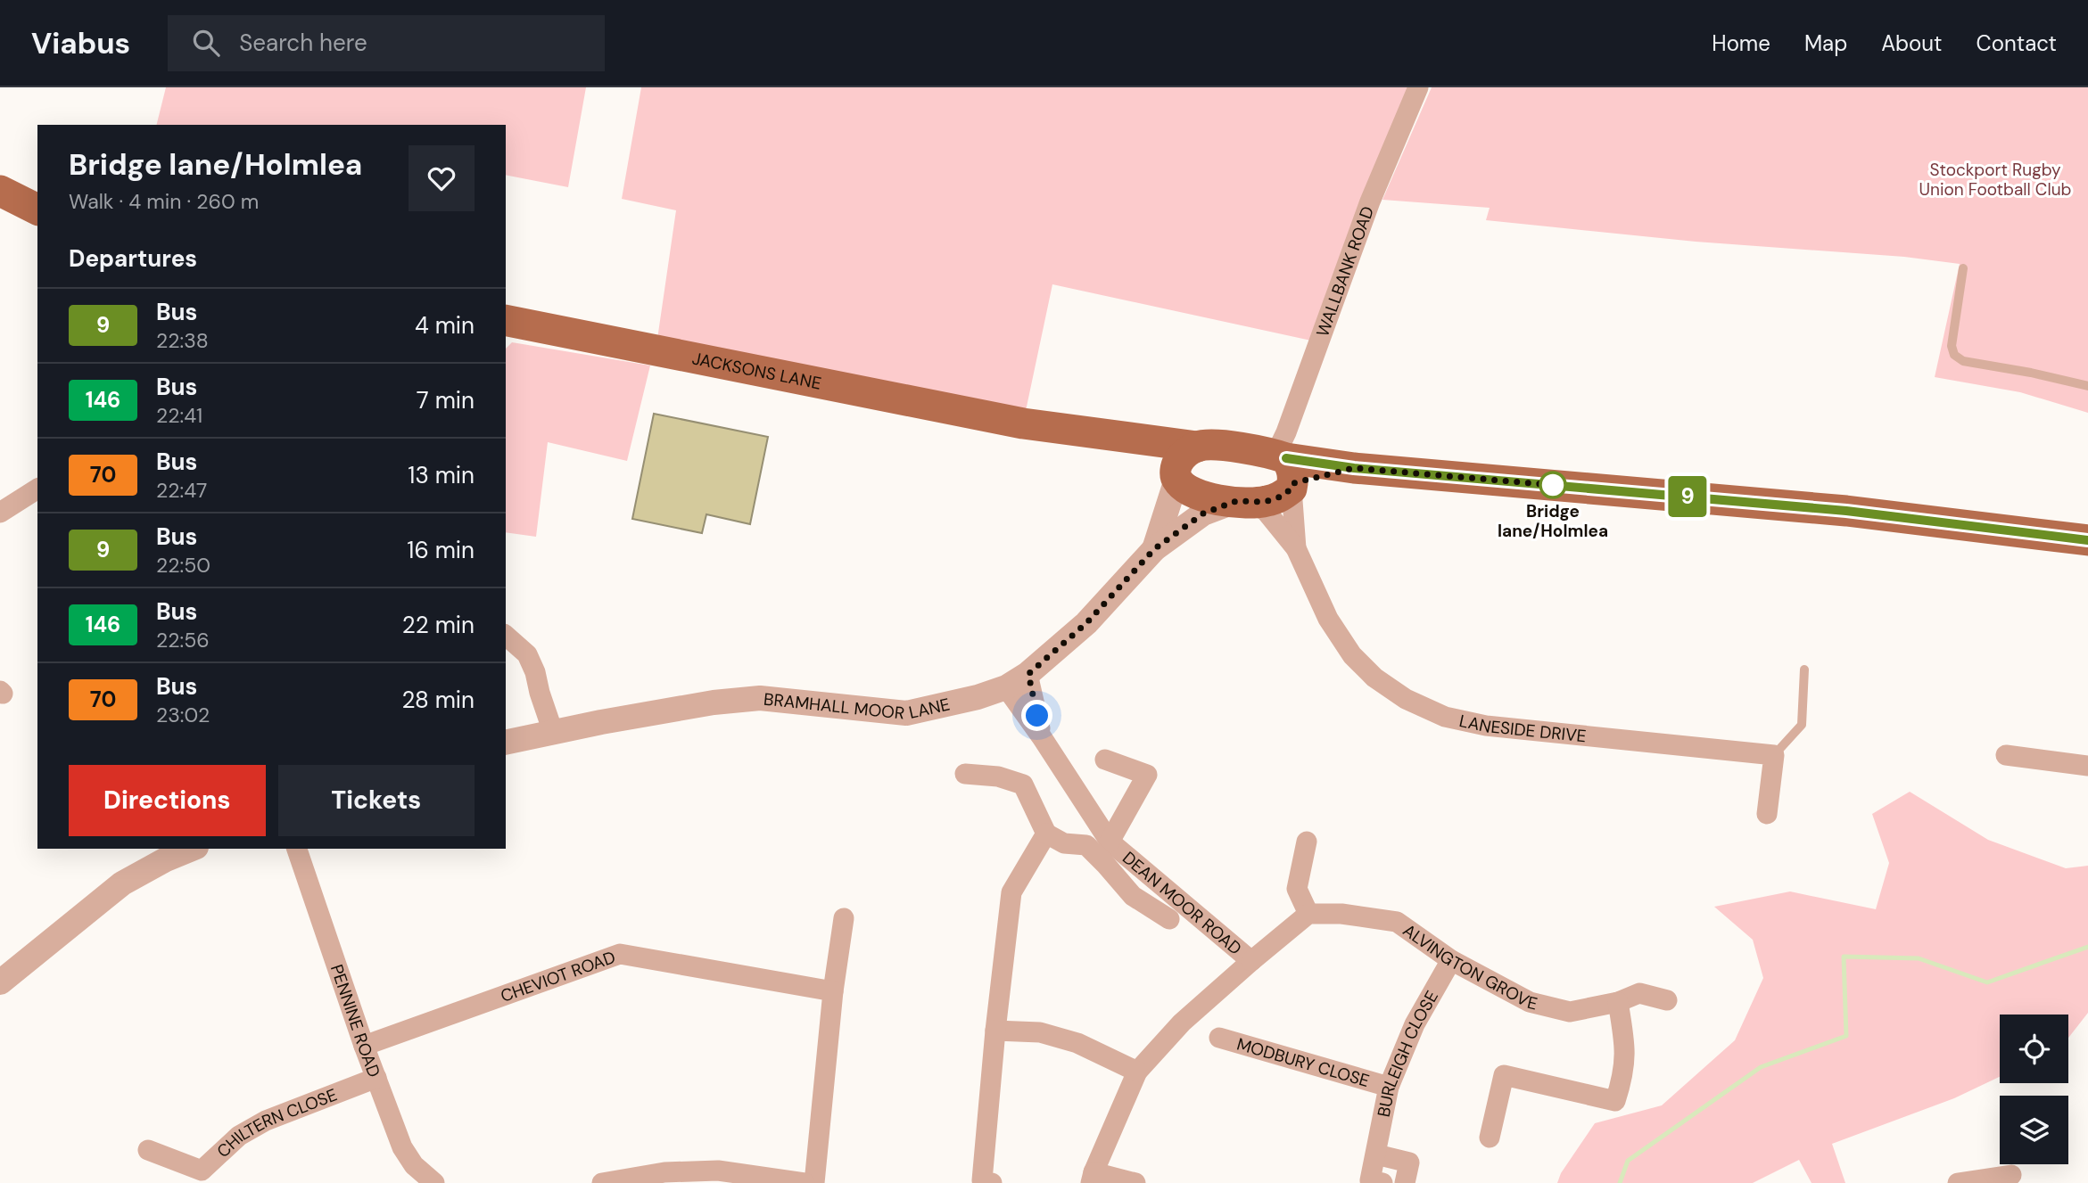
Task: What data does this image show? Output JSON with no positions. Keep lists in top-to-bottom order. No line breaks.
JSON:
{"streets":{"main road":["JACKSONS LANE"],"street":["WALLBANK ROAD","BRAMHALL MOOR LANE","LANESIDE DRIVE","DEAN MOOR ROAD","ALVINGTON GROVE","CHEVIOT ROAD","PENNINE ROAD","BURLEIGH CLOSE","MODBURY CLOSE","CHILTERN CLOSE"]},"crossings":[["WALLBANK ROAD","JACKSONS LANE"],["WALLBANK ROAD","LANESIDE DRIVE"],["JACKSONS LANE","BRAMHALL MOOR LANE"],["JACKSONS LANE","LANESIDE DRIVE"],["BRAMHALL MOOR LANE","LANESIDE DRIVE"],["BRAMHALL MOOR LANE","DEAN MOOR ROAD"],["ALVINGTON GROVE","BURLEIGH CLOSE"],["CHEVIOT ROAD","PENNINE ROAD"],["PENNINE ROAD","CHILTERN CLOSE"],["BURLEIGH CLOSE","MODBURY CLOSE"]],"parks":["Stockport Rugby Union Football Club"],"places":["Bridge lane/Holmlea"],"lines":["bus line 9"],"page":{"header":"Viabus","search":"Search here","nav":["Home","Map","About","Contact"],"on_map":"9","heading":[["Bridge lane/Holmlea","Walk · 4 min · 260 m"],"Departures"],"list":[{"mark":"9","name":"Bus","note":"22:38","value":"4 min"},{"mark":"146","name":"Bus","note":"22:41","value":"7 min"},{"mark":"70","name":"Bus","note":"22:47","value":"13 min"},{"mark":"9","name":"Bus","note":"22:50","value":"16 min"},{"mark":"146","name":"Bus","note":"22:56","value":"22 min"},{"mark":"70","name":"Bus","note":"23:02","value":"28 min"}],"buttons":["Directions","Tickets"]}}
